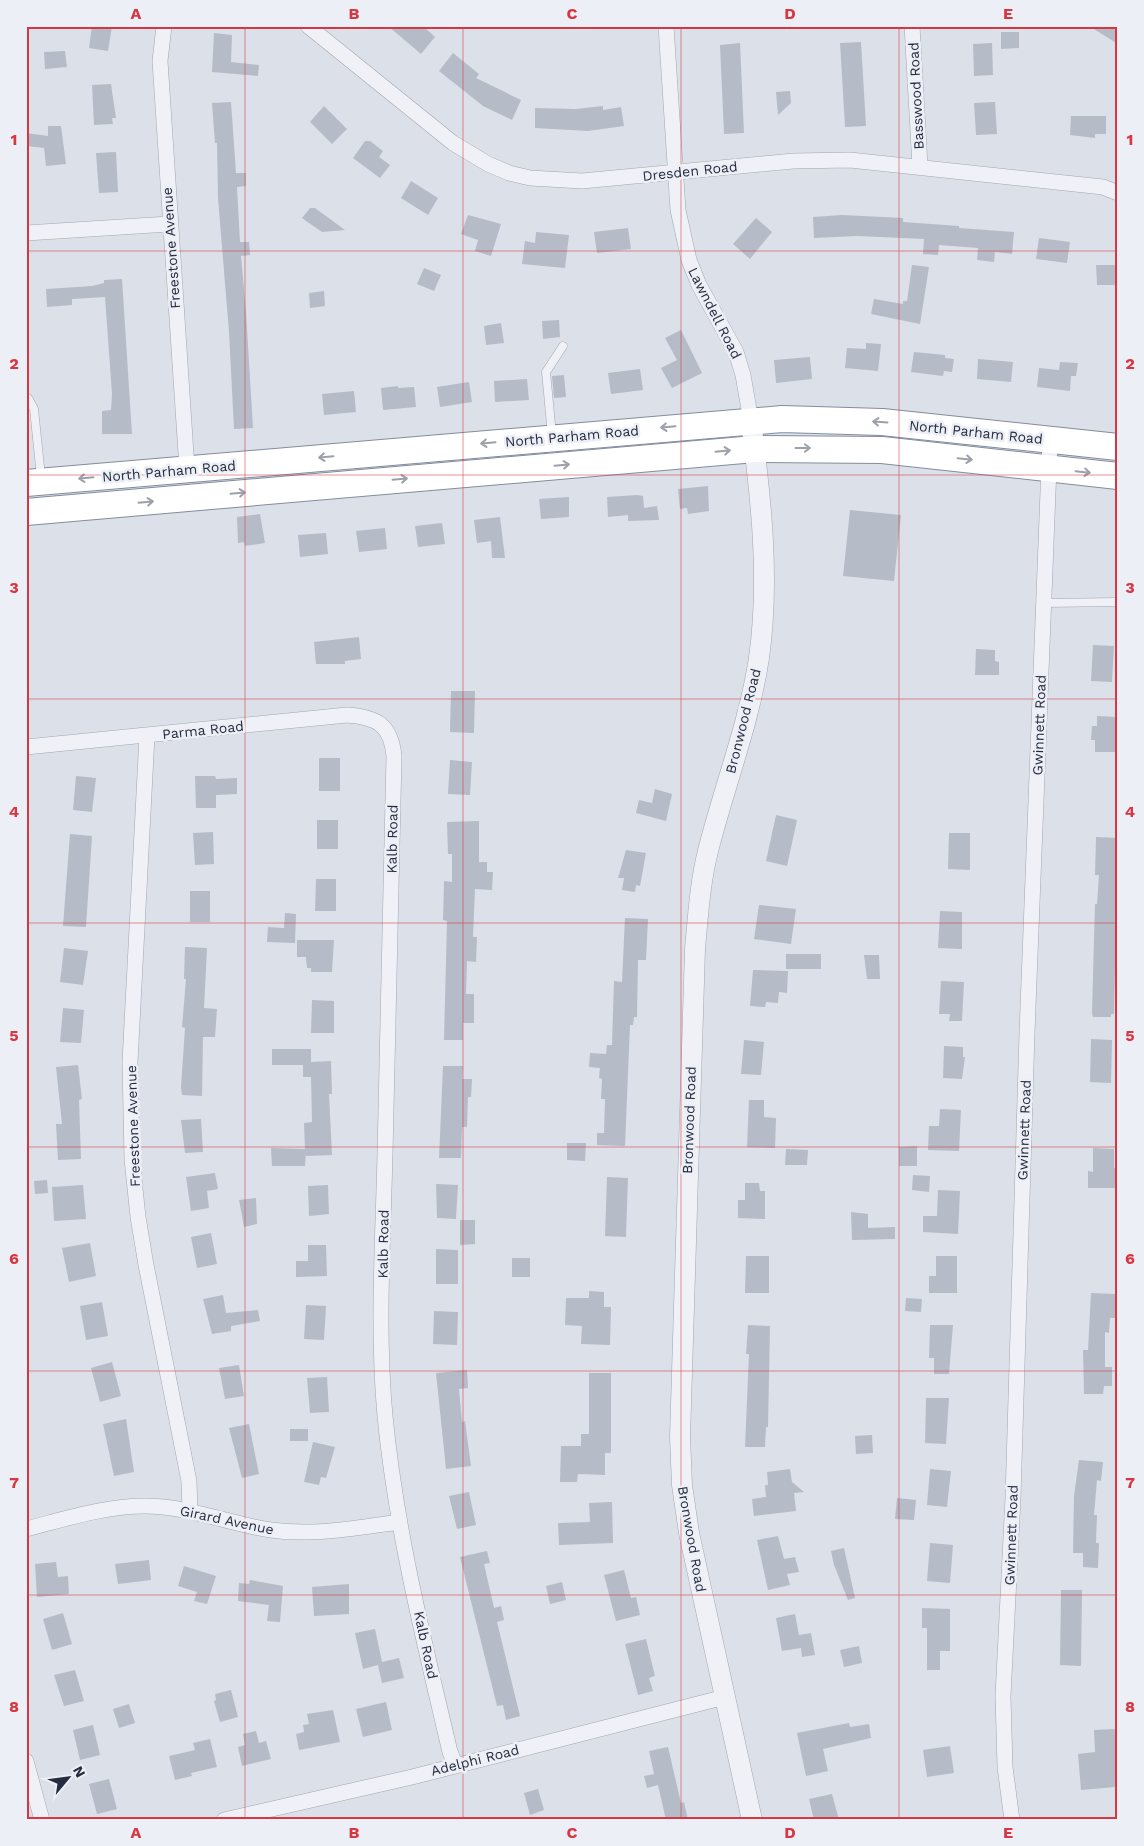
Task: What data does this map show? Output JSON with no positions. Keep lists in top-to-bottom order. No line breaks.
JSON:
{"streets":{"highway":["North Parham Road"],"street":["Basswood Road","Dresden Road","Freestone Avenue","Lawndell Road","Bronwood Road","Gwinnett Road","Parma Road","Kalb Road","Girard Avenue","Adelphi Road"]},"crossings":[["Basswood Road","Dresden Road"],["Dresden Road","Lawndell Road"],["Freestone Avenue","North Parham Road"],["Freestone Avenue","Parma Road"],["Freestone Avenue","Girard Avenue"],["Lawndell Road","North Parham Road"],["Lawndell Road","Bronwood Road"],["North Parham Road","Bronwood Road"],["North Parham Road","Gwinnett Road"],["Bronwood Road","Adelphi Road"],["Parma Road","Kalb Road"],["Kalb Road","Girard Avenue"],["Kalb Road","Adelphi Road"]],"north":"top right","grid":{"columns":["A","B","C","D","E"],"rows":["1","2","3","4","5","6","7","8"]}}
